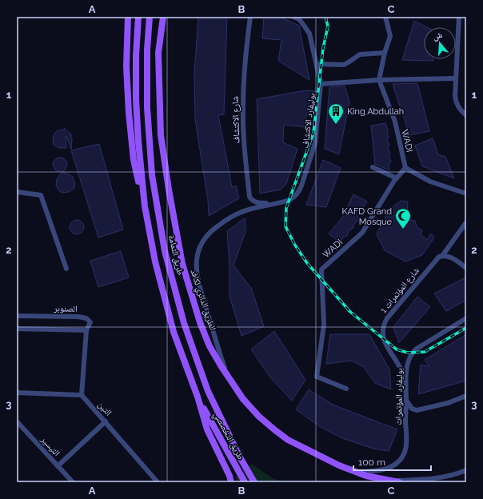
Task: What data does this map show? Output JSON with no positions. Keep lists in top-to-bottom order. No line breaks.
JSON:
{"streets":{"main road":["طريق الثمامة","الطريق الدائري لكافد","طريق التخصصي"],"street":["شارع الاكتشاف","بوليفارد الاكتشاف","WADI","شارع المؤتمرات 1","الصنوبر","بوليفارد المؤتمرات","التين","التيسير"]},"crossings":[["شارع الاكتشاف","بوليفارد الاكتشاف"],["بوليفارد الاكتشاف","الطريق الدائري لكافد"],["شارع المؤتمرات 1","بوليفارد المؤتمرات"],["الطريق الدائري لكافد","بوليفارد المؤتمرات"]],"places":{"building":["King Abdullah"],"mosque":["KAFD Grand Mosque"]},"scale_bar":"100 m","north":"top","grid":{"columns":["A","B","C"],"rows":["1","2","3"]}}
